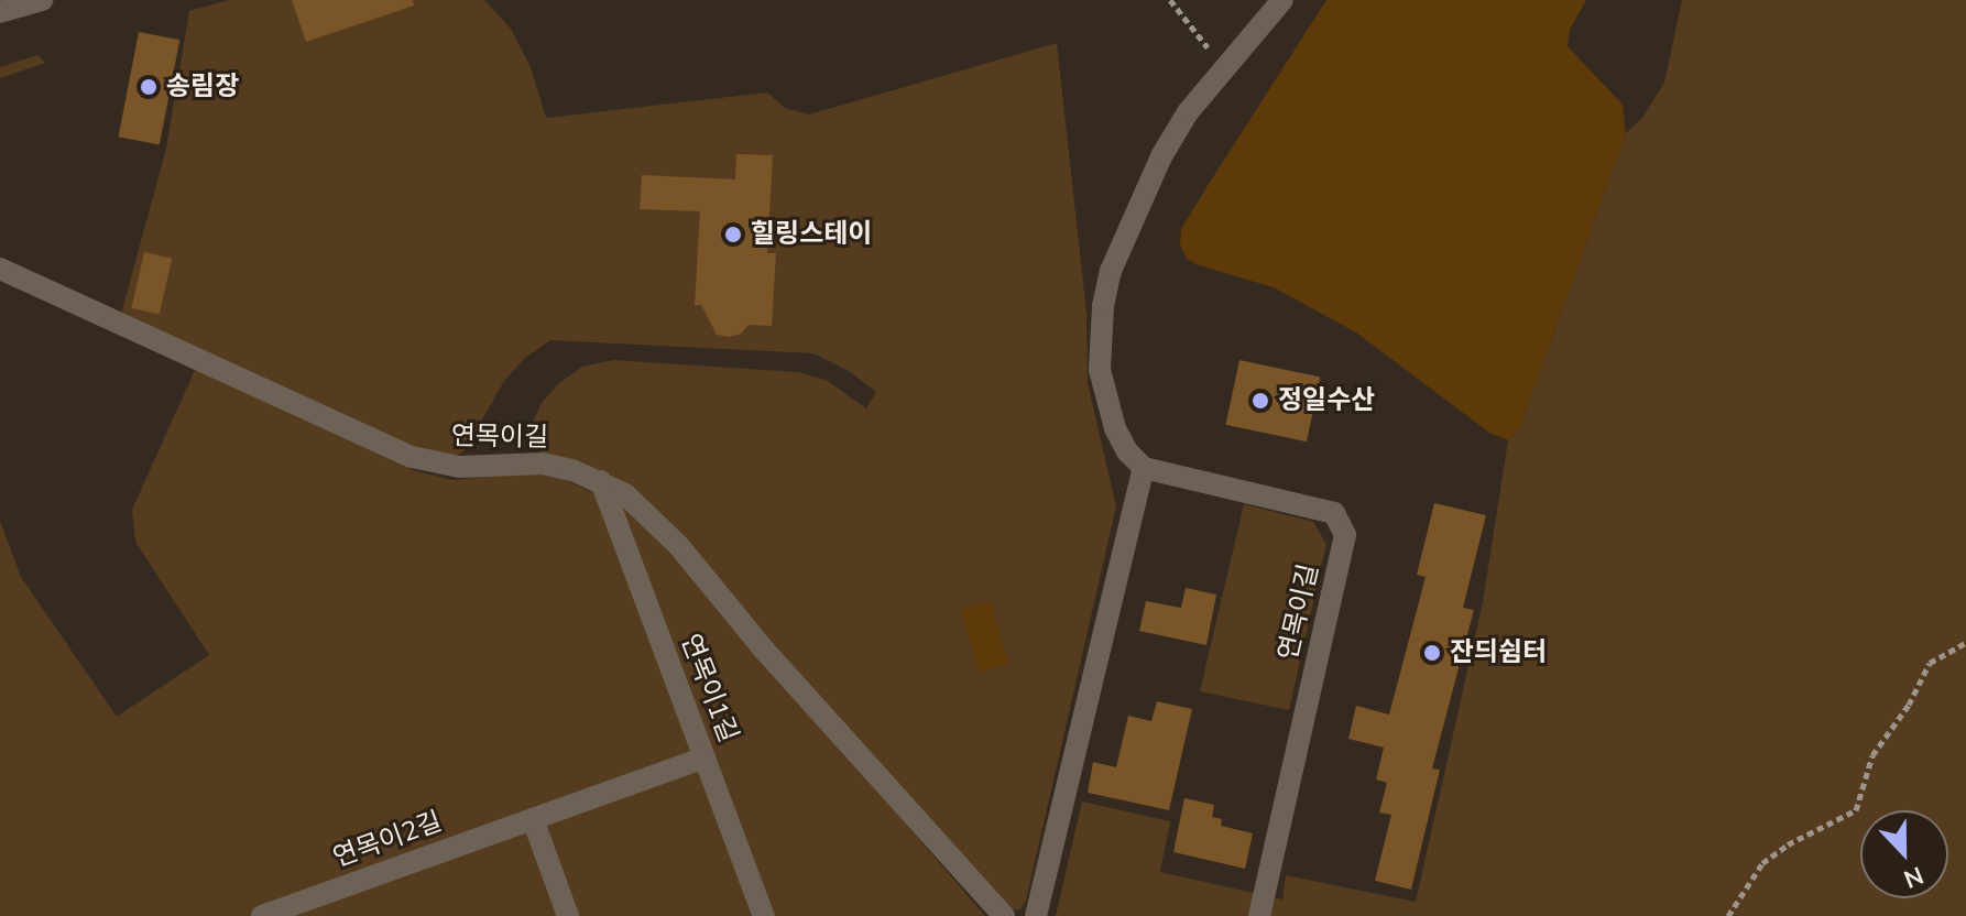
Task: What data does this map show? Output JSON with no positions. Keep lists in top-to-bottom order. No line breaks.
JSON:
{"streets":{"street":["연목이길","연목이1길","연목이2길"]},"crossings":[["연목이길","연목이1길"],["연목이1길","연목이2길"]],"places":["송림장","힐링스테이","정일수산","잔듸쉼터"],"north":"bottom"}
